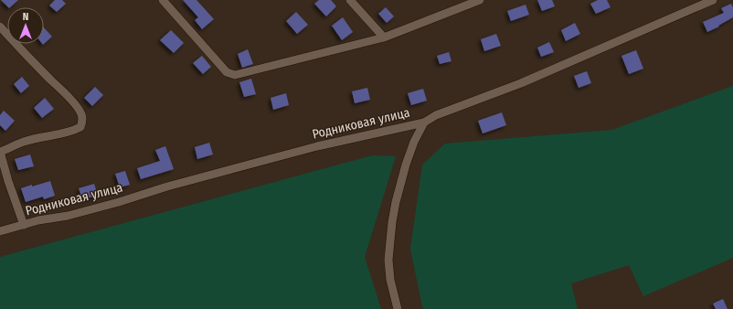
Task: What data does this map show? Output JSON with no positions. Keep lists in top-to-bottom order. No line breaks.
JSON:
{"streets":{"street":["Родниковая улица"]},"north":"top"}
